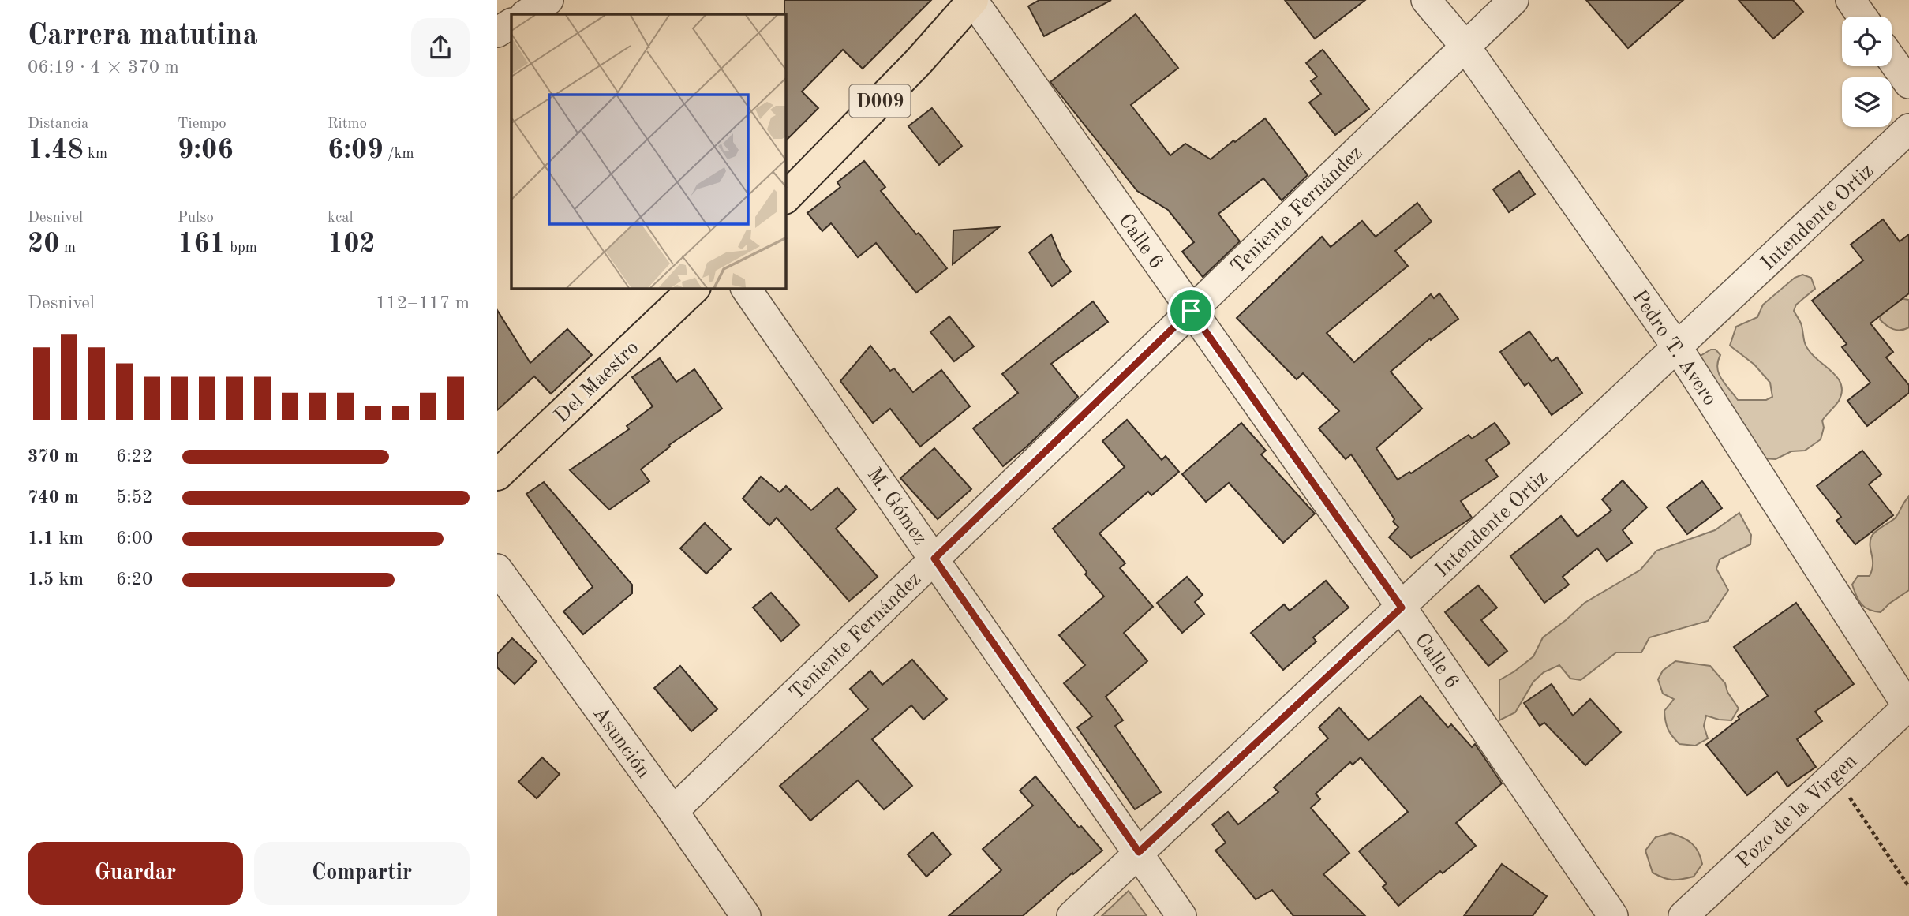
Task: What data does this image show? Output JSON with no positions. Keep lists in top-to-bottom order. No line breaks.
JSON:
{"streets":{"main road":["D009","Del Maestro"],"street":["Teniente Fernández","Intendente Ortiz","Calle 6","Pedro T. Avero","M. Gómez","Asunción","Pozo de la Virgen"]},"crossings":[["D009","Calle 6"],["Teniente Fernández","Calle 6"],["Teniente Fernández","Pedro T. Avero"],["Teniente Fernández","M. Gómez"],["Teniente Fernández","Asunción"],["Intendente Ortiz","Calle 6"],["Intendente Ortiz","Pedro T. Avero"],["Intendente Ortiz","M. Gómez"],["Pedro T. Avero","Pozo de la Virgen"]],"page":{"heading":["Carrera matutina","06:19 · 4 × 370 m"],"stats":[["Distancia","1.48 km"],["Tiempo","9:06"],["Ritmo","6:09 /km"],["Desnivel","20 m"],["Pulso","161 bpm"],["kcal","102"]],"chart":["Desnivel","112–117 m"],"list":[{"name":"370 m","note":"6:22"},{"name":"740 m","note":"5:52"},{"name":"1.1 km","note":"6:00"},{"name":"1.5 km","note":"6:20"}],"buttons":["Guardar","Compartir"]}}
